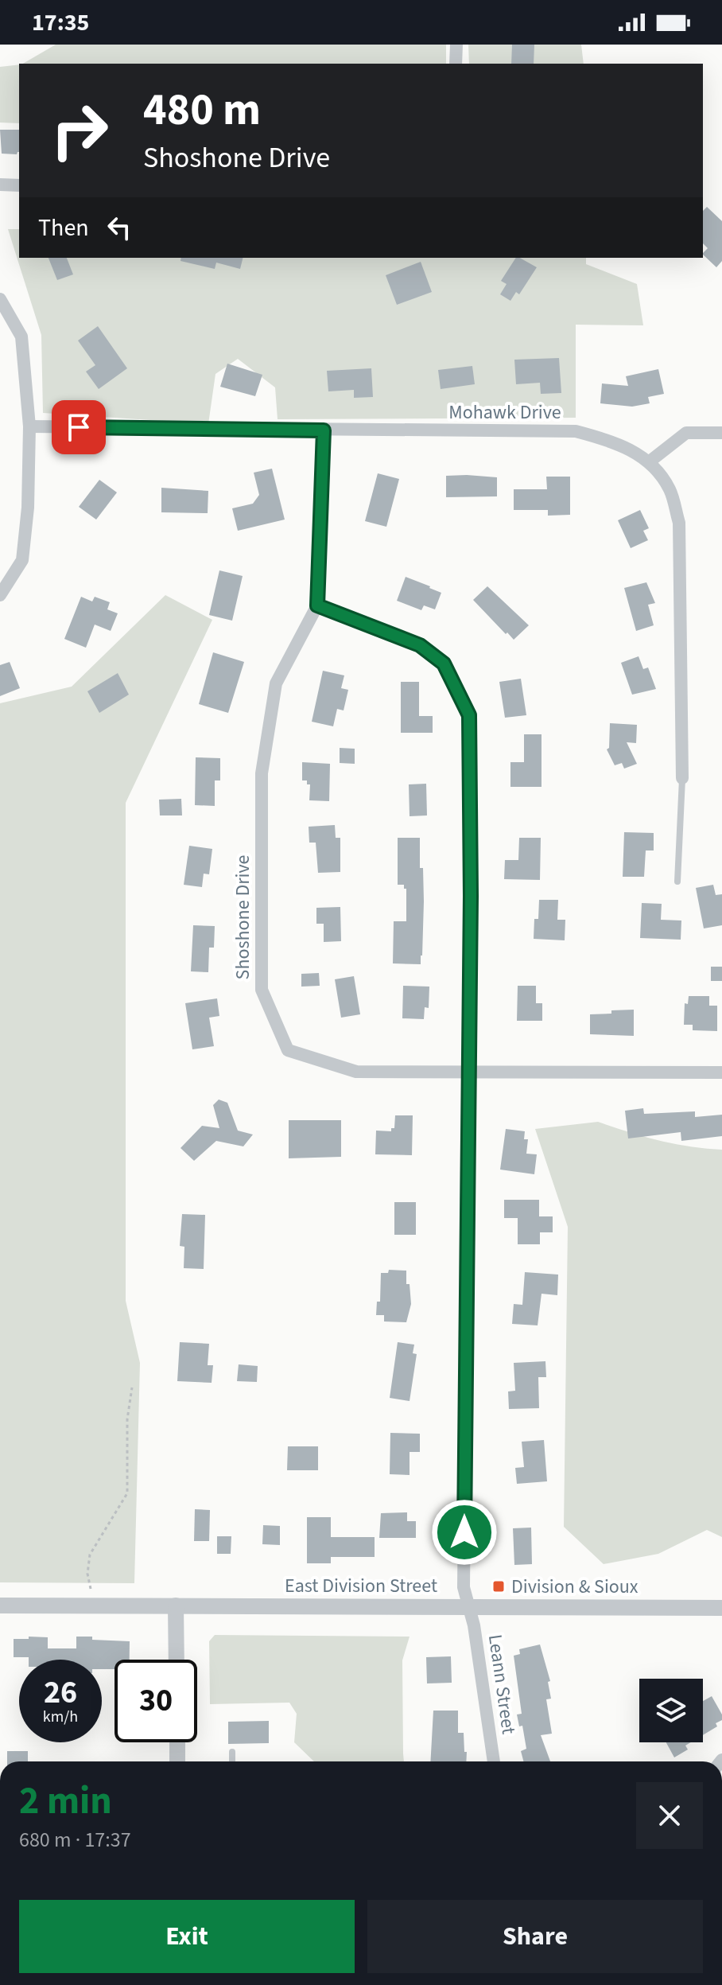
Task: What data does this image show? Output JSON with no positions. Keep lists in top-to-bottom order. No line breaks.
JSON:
{"streets":{"street":["Mohawk Drive","Shoshone Drive","East Division Street","Leann Street"]},"crossings":[["Mohawk Drive","Shoshone Drive"],["Shoshone Drive","Leann Street"],["East Division Street","Leann Street"]],"places":{"transit":["Division & Sioux"]},"page":{"status":"17:35","turn":["480 m","Shoshone Drive"],"then":"Then","speed":"26 km/h","limit":"30","heading":["2 min","680 m · 17:37"],"buttons":["Exit","Share"]}}
